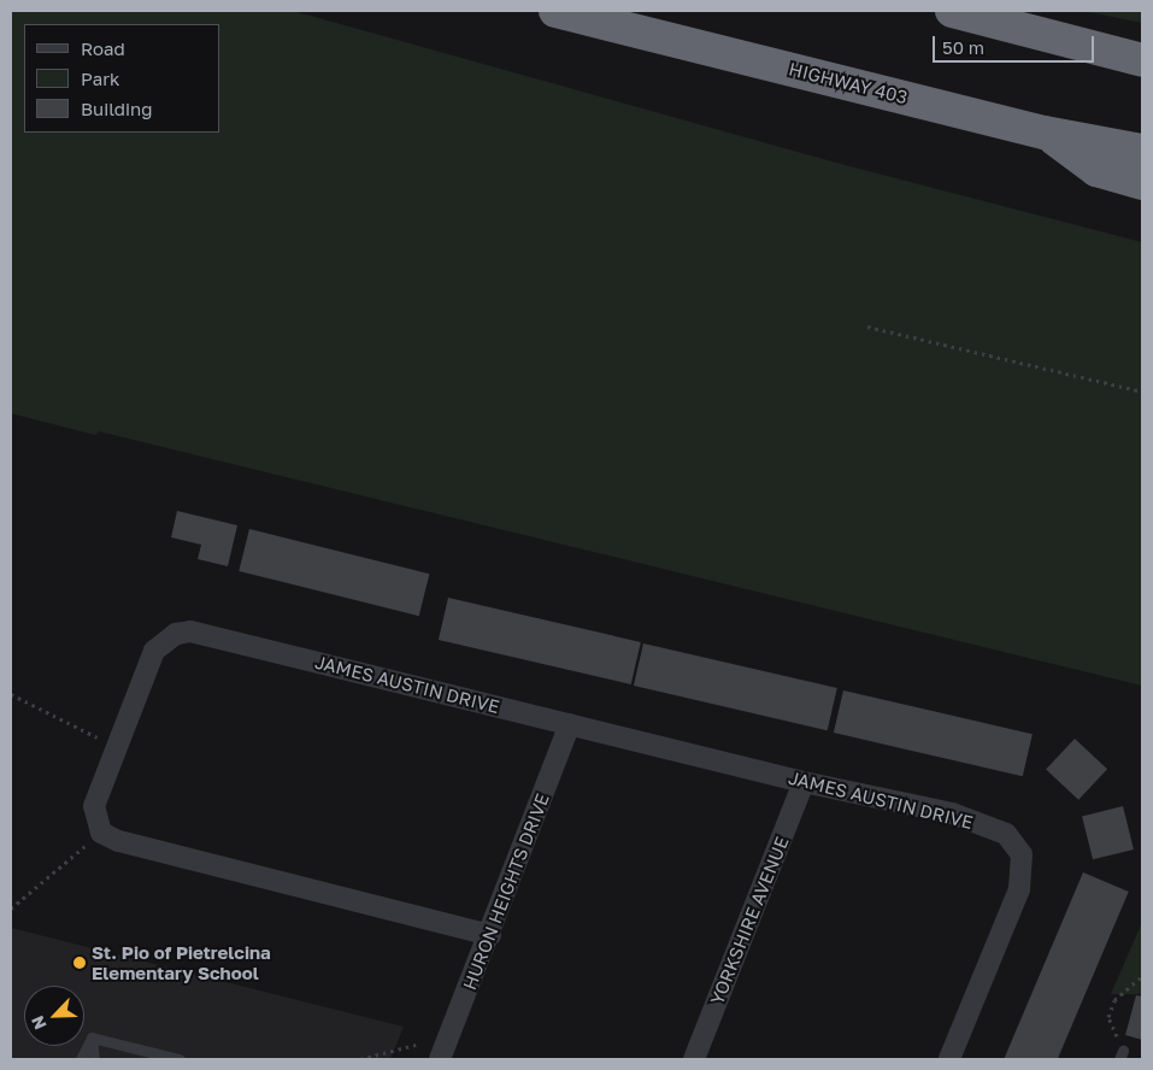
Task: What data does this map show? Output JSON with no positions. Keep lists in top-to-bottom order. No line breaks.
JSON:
{"streets":{"highway":["HIGHWAY 403"],"street":["JAMES AUSTIN DRIVE","HURON HEIGHTS DRIVE","YORKSHIRE AVENUE"]},"crossings":[["JAMES AUSTIN DRIVE","HURON HEIGHTS DRIVE"],["JAMES AUSTIN DRIVE","YORKSHIRE AVENUE"]],"places":["St. Pio of Pietrelcina Elementary School"],"legend":["Road","Park","Building"],"scale_bar":"50 m","north":"bottom left"}
